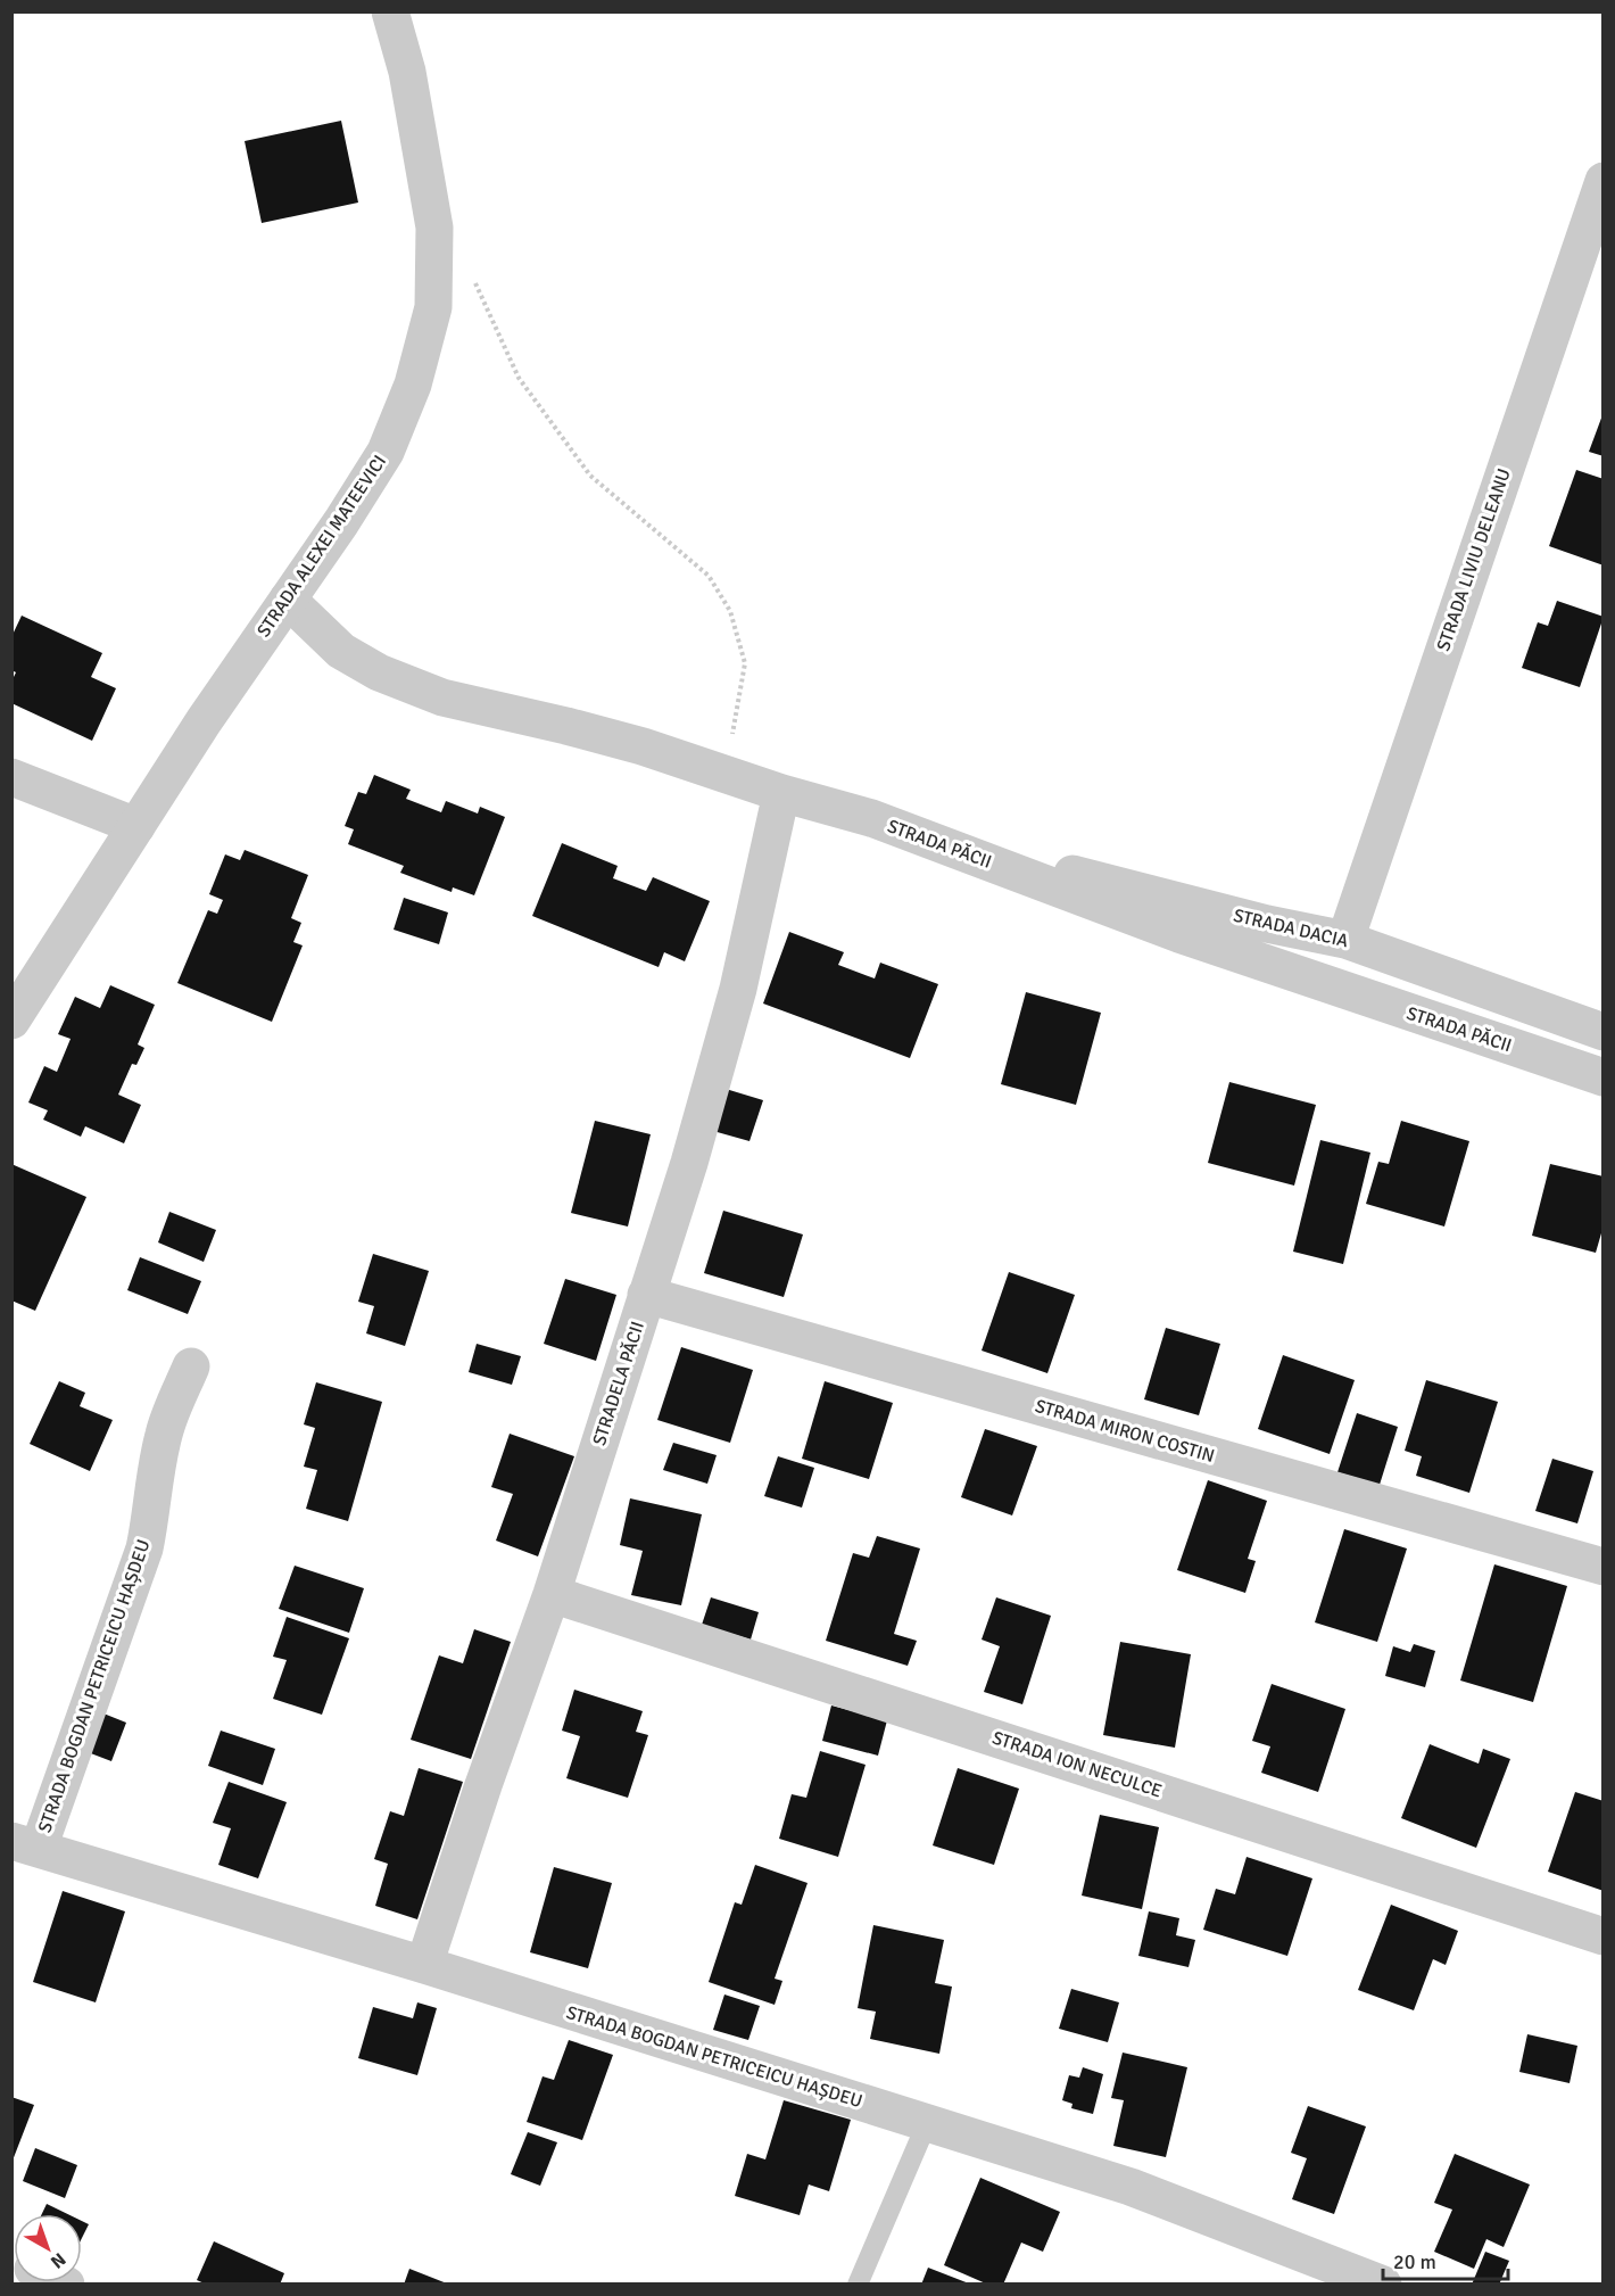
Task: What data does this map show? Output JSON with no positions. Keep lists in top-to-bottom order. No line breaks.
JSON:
{"streets":{"street":["STRADA ALEXEI MATEEVICI","STRADA LIVIU DELEANU","STRADA PĂCII","STRADA DACIA","STRADELA PĂCII","STRADA MIRON COSTIN","STRADA BOGDAN PETRICEICU HAȘDEU","STRADA ION NECULCE"]},"crossings":[["STRADA ALEXEI MATEEVICI","STRADA PĂCII"],["STRADA LIVIU DELEANU","STRADA DACIA"],["STRADA PĂCII","STRADA DACIA"],["STRADA PĂCII","STRADELA PĂCII"],["STRADELA PĂCII","STRADA MIRON COSTIN"],["STRADELA PĂCII","STRADA BOGDAN PETRICEICU HAȘDEU"],["STRADELA PĂCII","STRADA ION NECULCE"]],"scale_bar":"20 m","north":"bottom right"}
